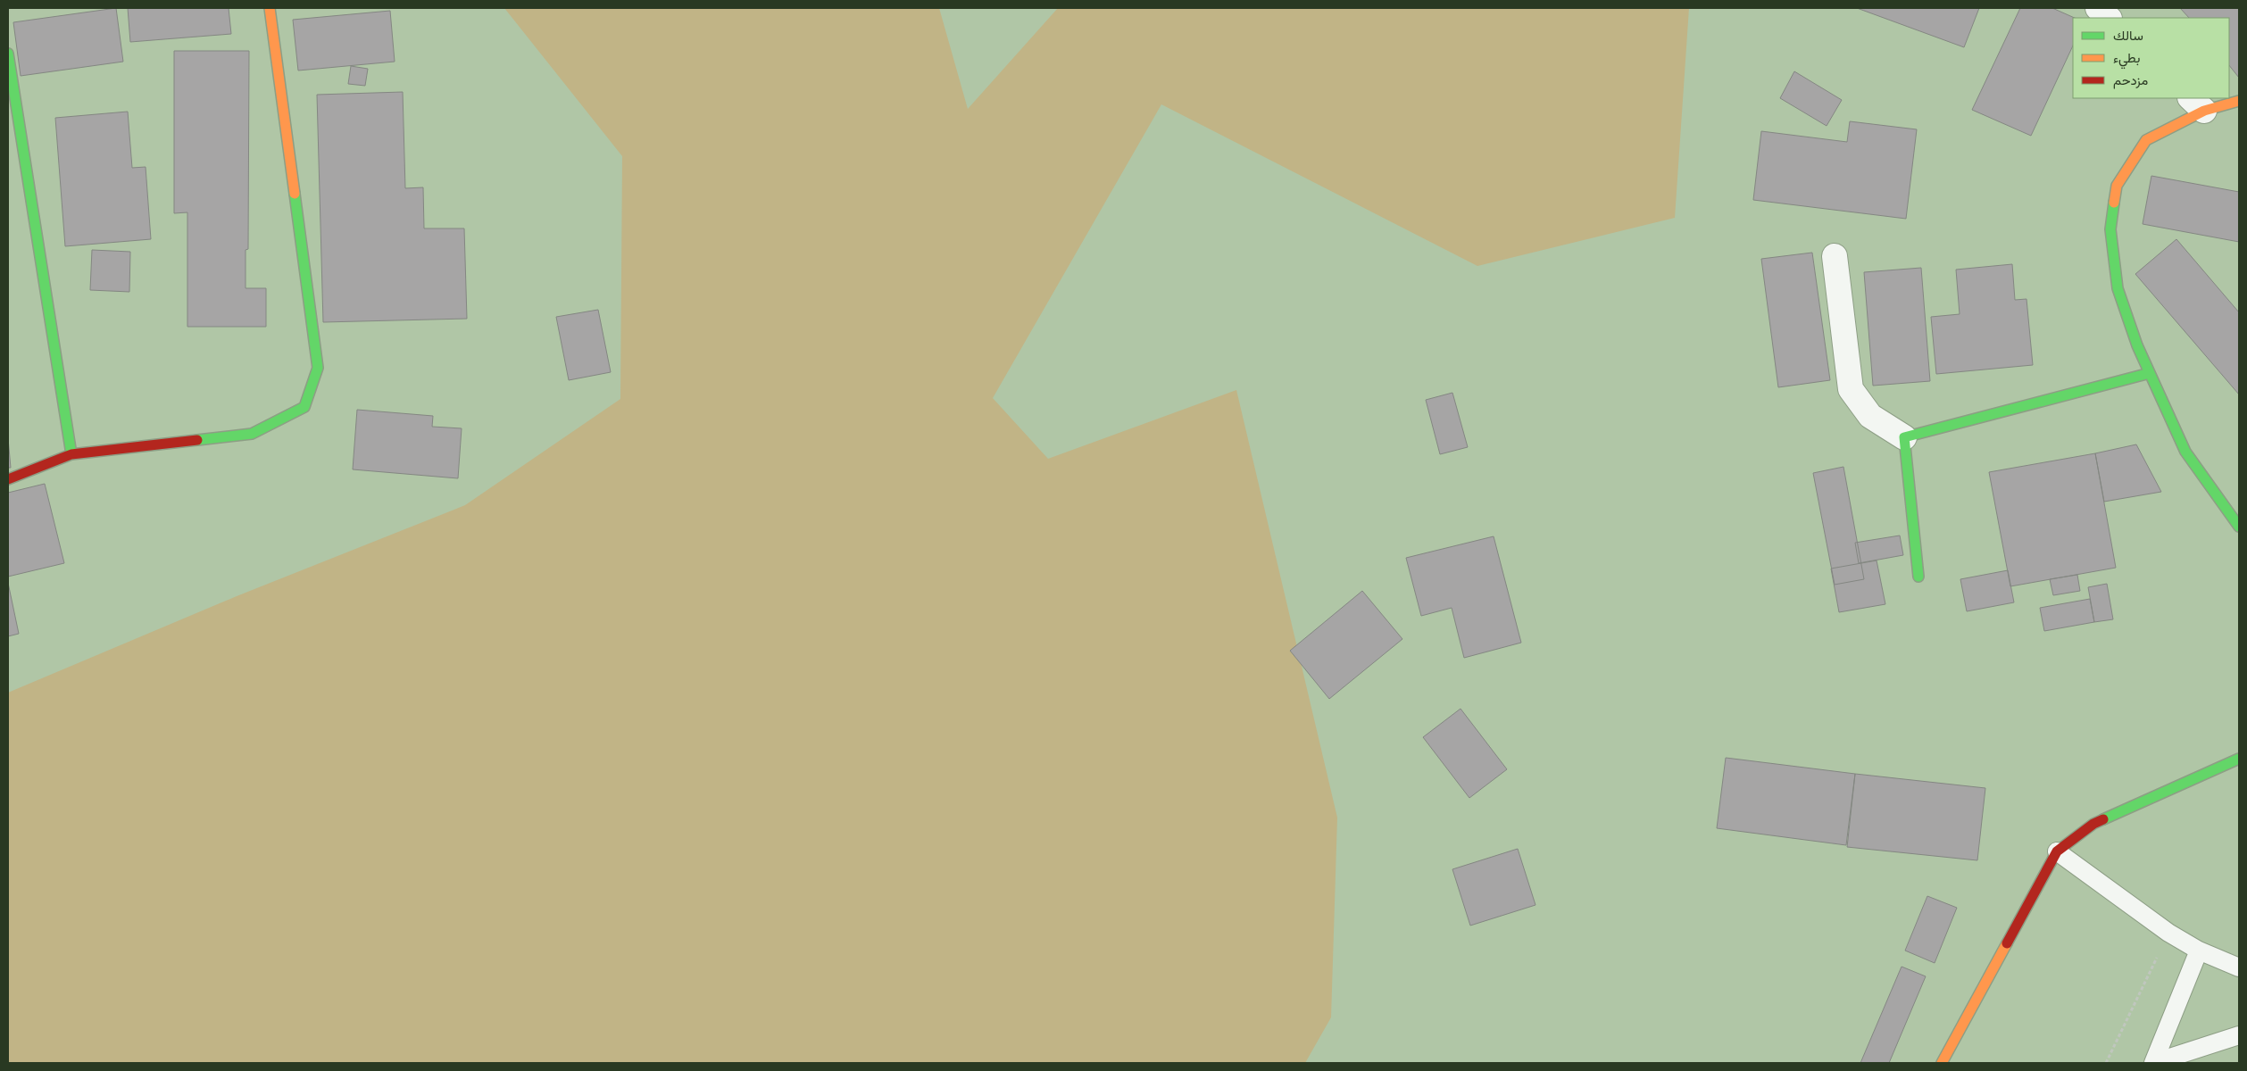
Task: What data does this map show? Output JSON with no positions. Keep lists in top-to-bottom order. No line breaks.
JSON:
{"legend":["سالك","بطيء","مزدحم"]}
